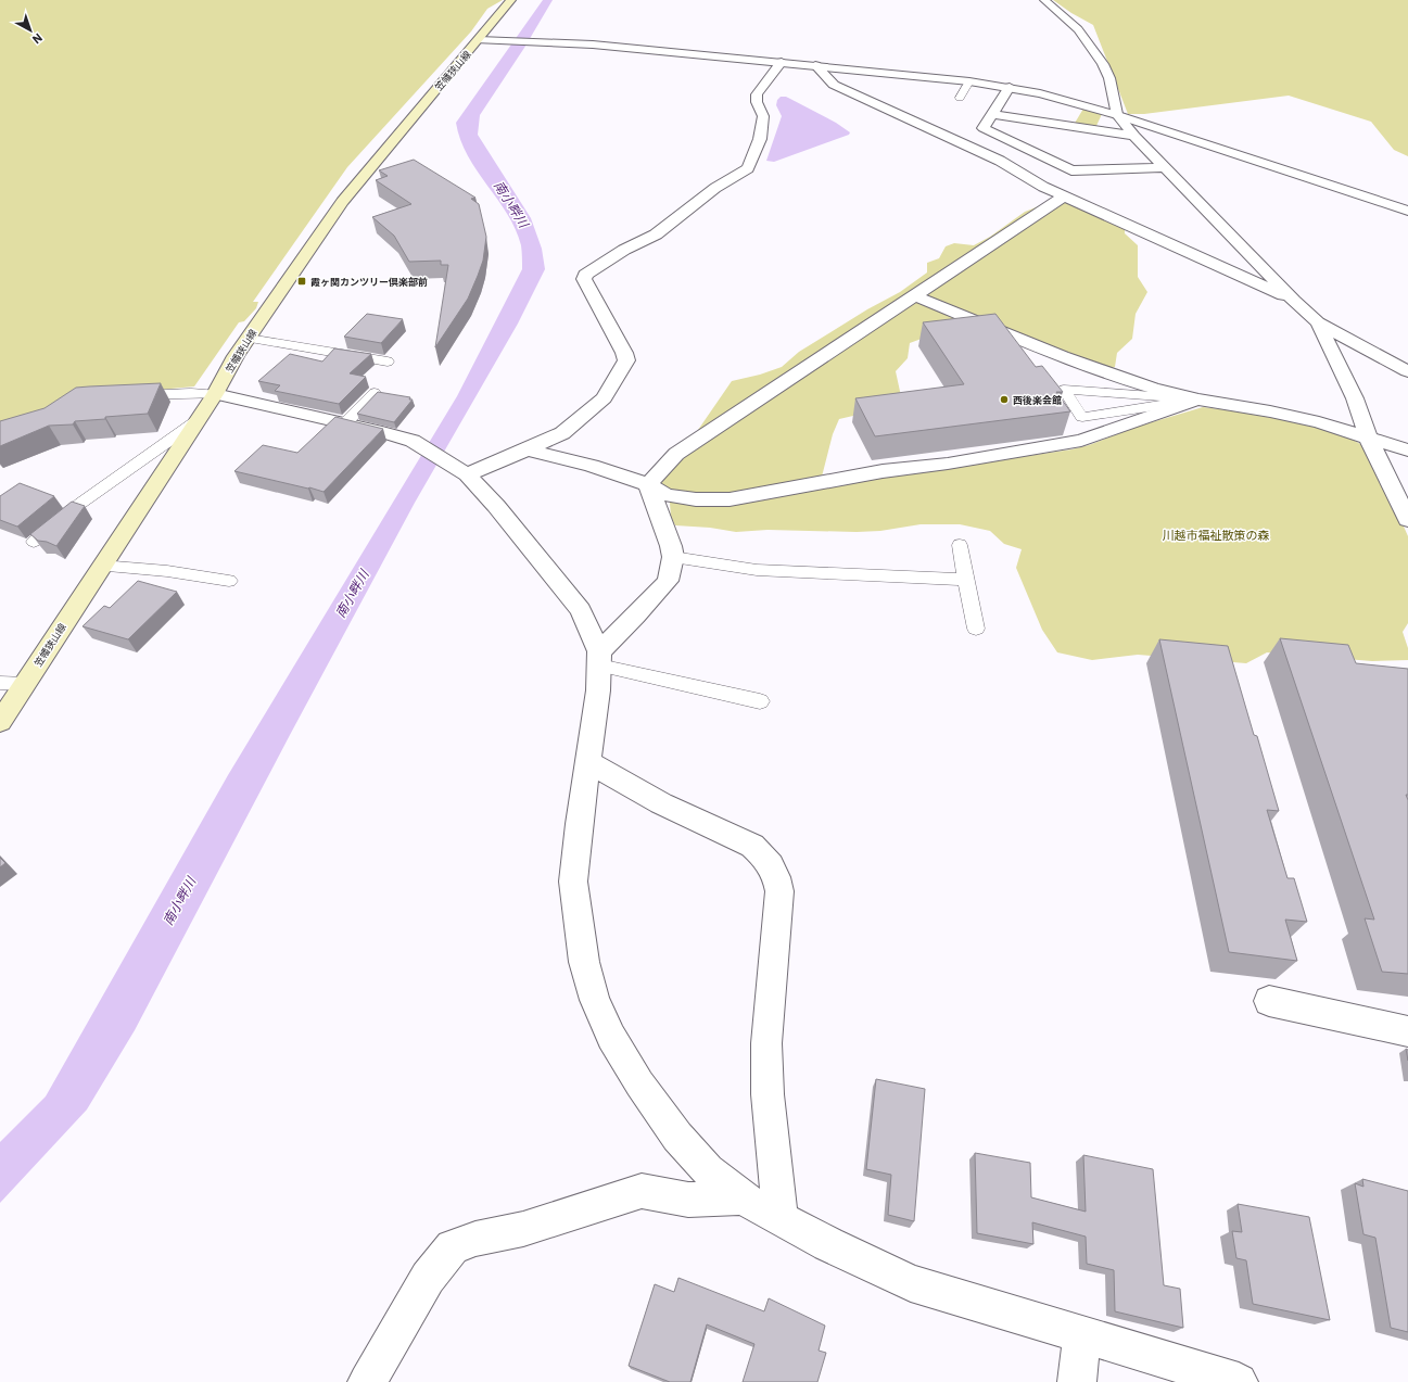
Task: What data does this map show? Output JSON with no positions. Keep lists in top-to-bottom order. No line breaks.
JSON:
{"streets":{"main road":["笠幡狭山線"]},"water":["南小畔川"],"parks":["川越市福祉散策の森"],"places":{"transit":["霞ヶ関カンツリー倶楽部前"],"other":["西後楽会館"]},"north":"bottom right"}
